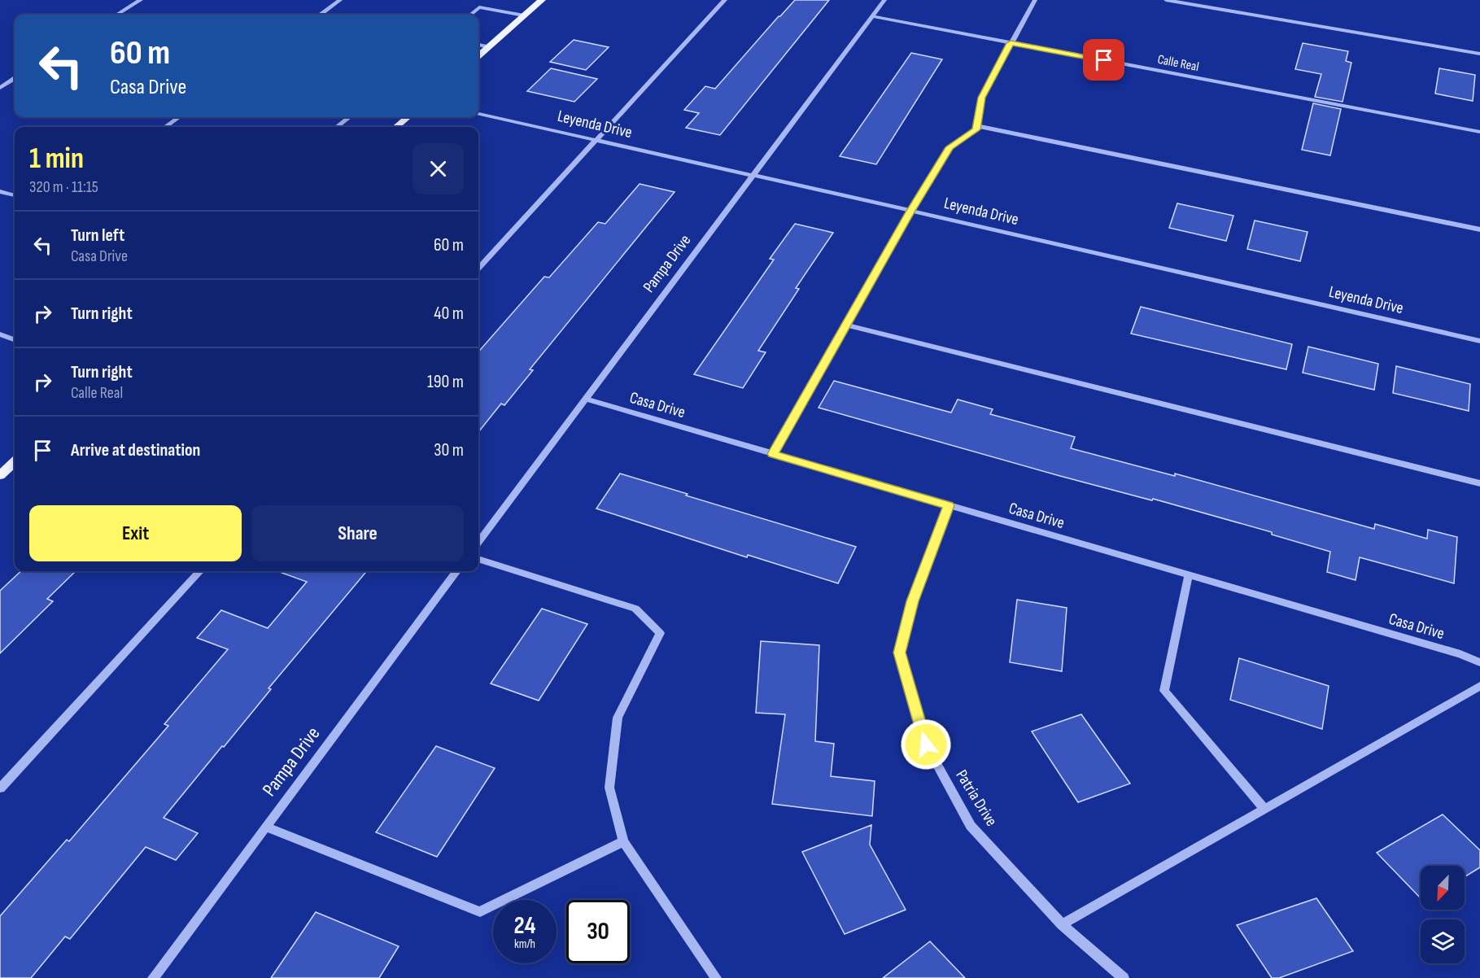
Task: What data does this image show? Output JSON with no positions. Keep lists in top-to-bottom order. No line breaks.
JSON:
{"streets":{"street":["Calle Real","Leyenda Drive","Pampa Drive","Casa Drive","Patria Drive"]},"crossings":[["Calle Real","Pampa Drive"],["Leyenda Drive","Pampa Drive"],["Pampa Drive","Casa Drive"],["Casa Drive","Patria Drive"]],"north":"bottom left","page":{"turn":["60 m","Casa Drive"],"heading":["1 min","320 m · 11:15"],"list":[{"name":"Turn left","note":"Casa Drive","value":"60 m"},{"name":"Turn right","value":"40 m"},{"name":"Turn right","note":"Calle Real","value":"190 m"},{"name":"Arrive at destination","value":"30 m"}],"buttons":["Exit","Share"],"speed":"24 km/h","limit":"30"}}
